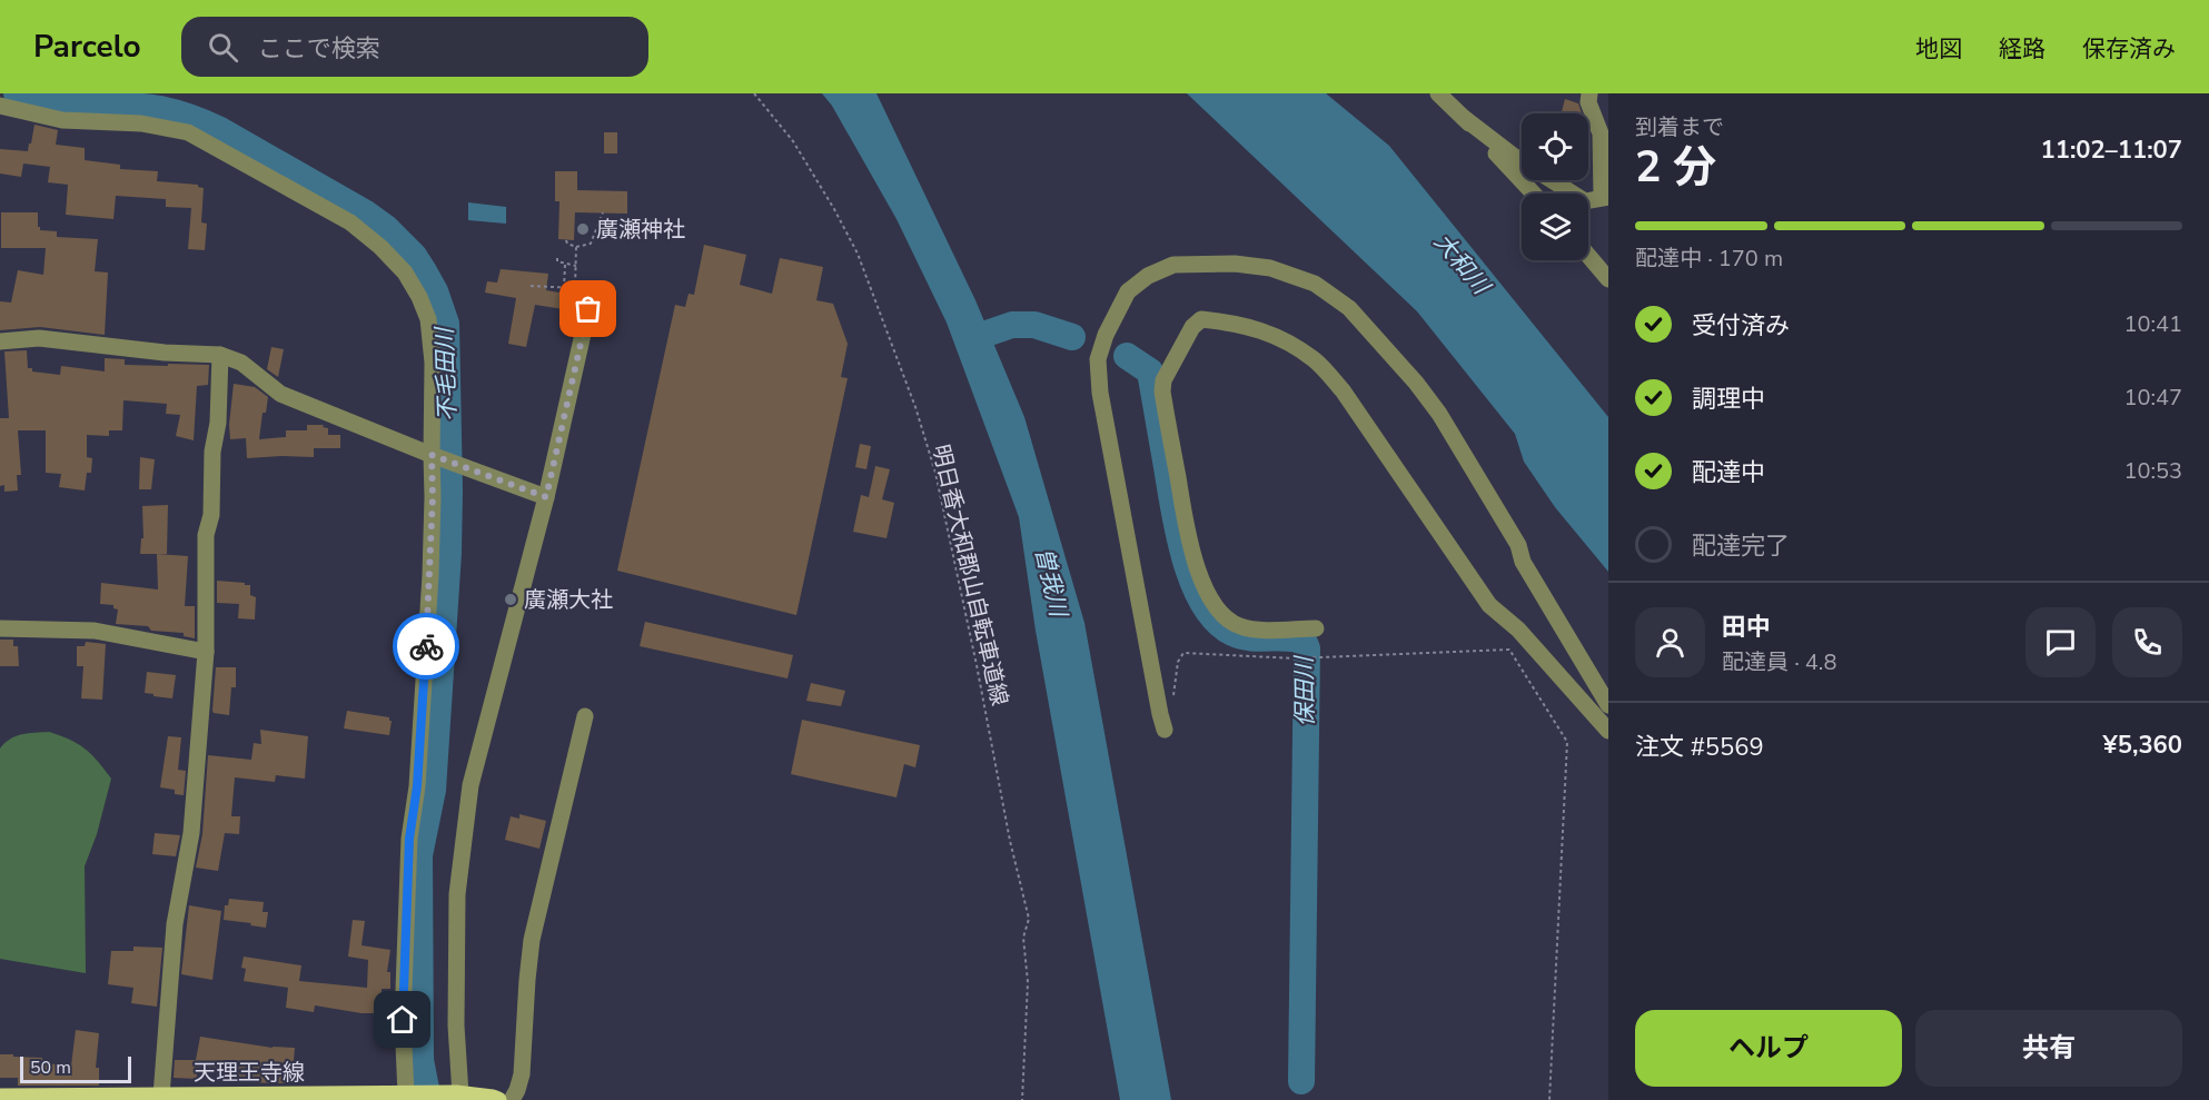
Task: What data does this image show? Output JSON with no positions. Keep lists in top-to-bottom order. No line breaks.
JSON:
{"streets":{"main road":["天理王寺線"],"path":["明日香大和郡山自転車道線"]},"water":["大和川","不毛田川","曽我川","保田川"],"places":["廣瀬神社","廣瀬大社"],"scale_bar":"50 m","page":{"header":"Parcelo","search":"ここで検索","nav":["地図","経路","保存済み"],"heading":["2 分","到着まで","11:02–11:07"],"panel":["田中","配達員 · 4.8","注文 #5569","¥5,360"],"bar":"配達中 · 170 m","list":[["受付済み","10:41"],["調理中","10:47"],["配達中","10:53"],"配達完了"],"buttons":["ヘルプ","共有"],"scale":"50 m"}}
